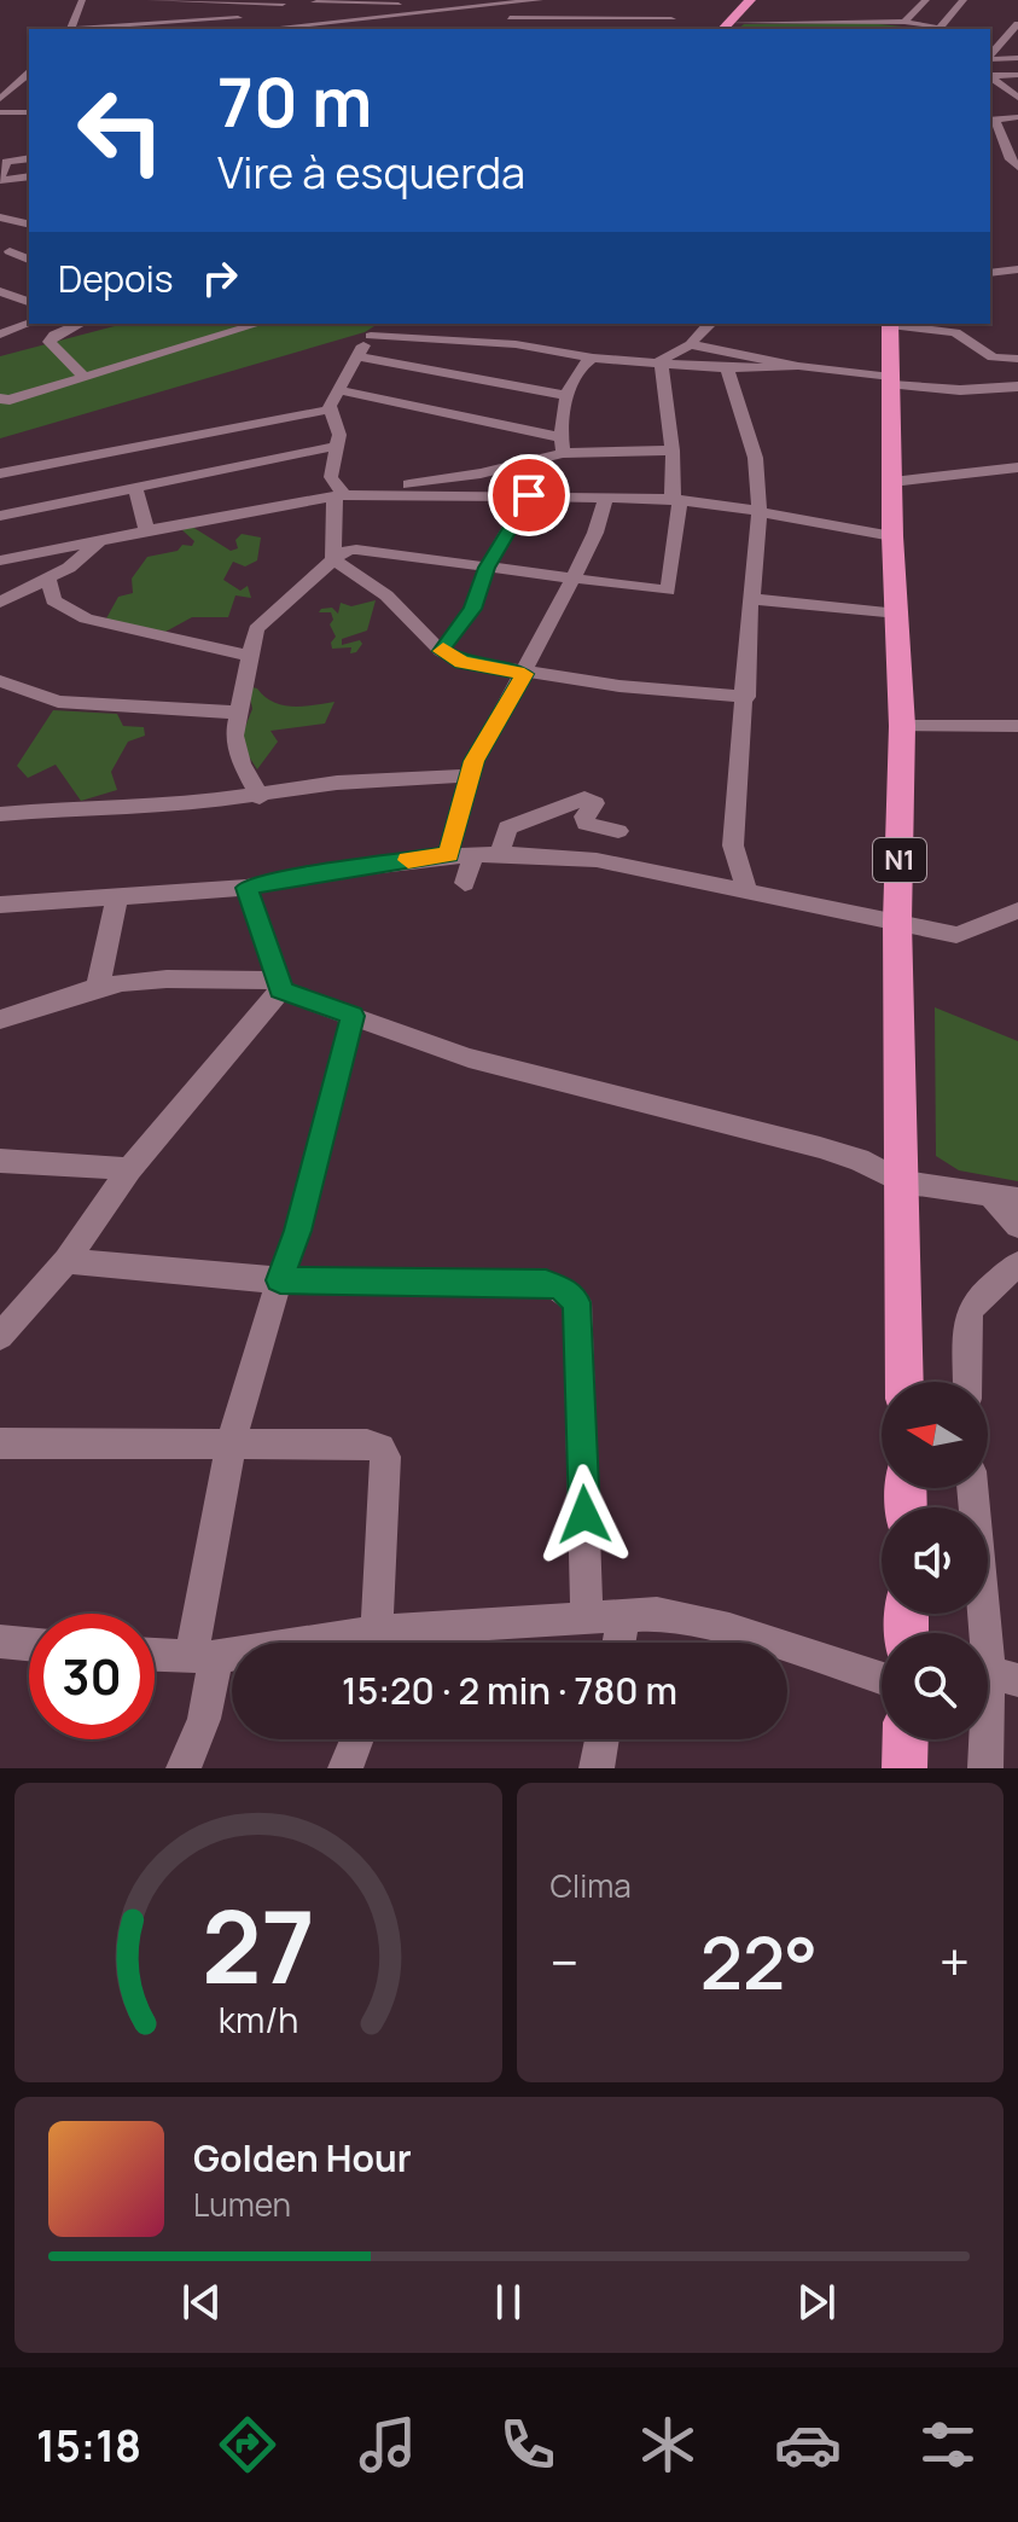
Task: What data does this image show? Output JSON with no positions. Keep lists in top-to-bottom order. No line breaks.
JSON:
{"streets":{"highway":["N1"]},"north":"left","page":{"turn":["70 m","Vire à esquerda"],"then":"Depois","limit":"30","trip":"15:20 · 2 min · 780 m","tile":"Clima","heat":["−","22°","+"],"song":["Golden Hour","Lumen"],"tabs":"15:18","gauge":["27","km/h"]}}
